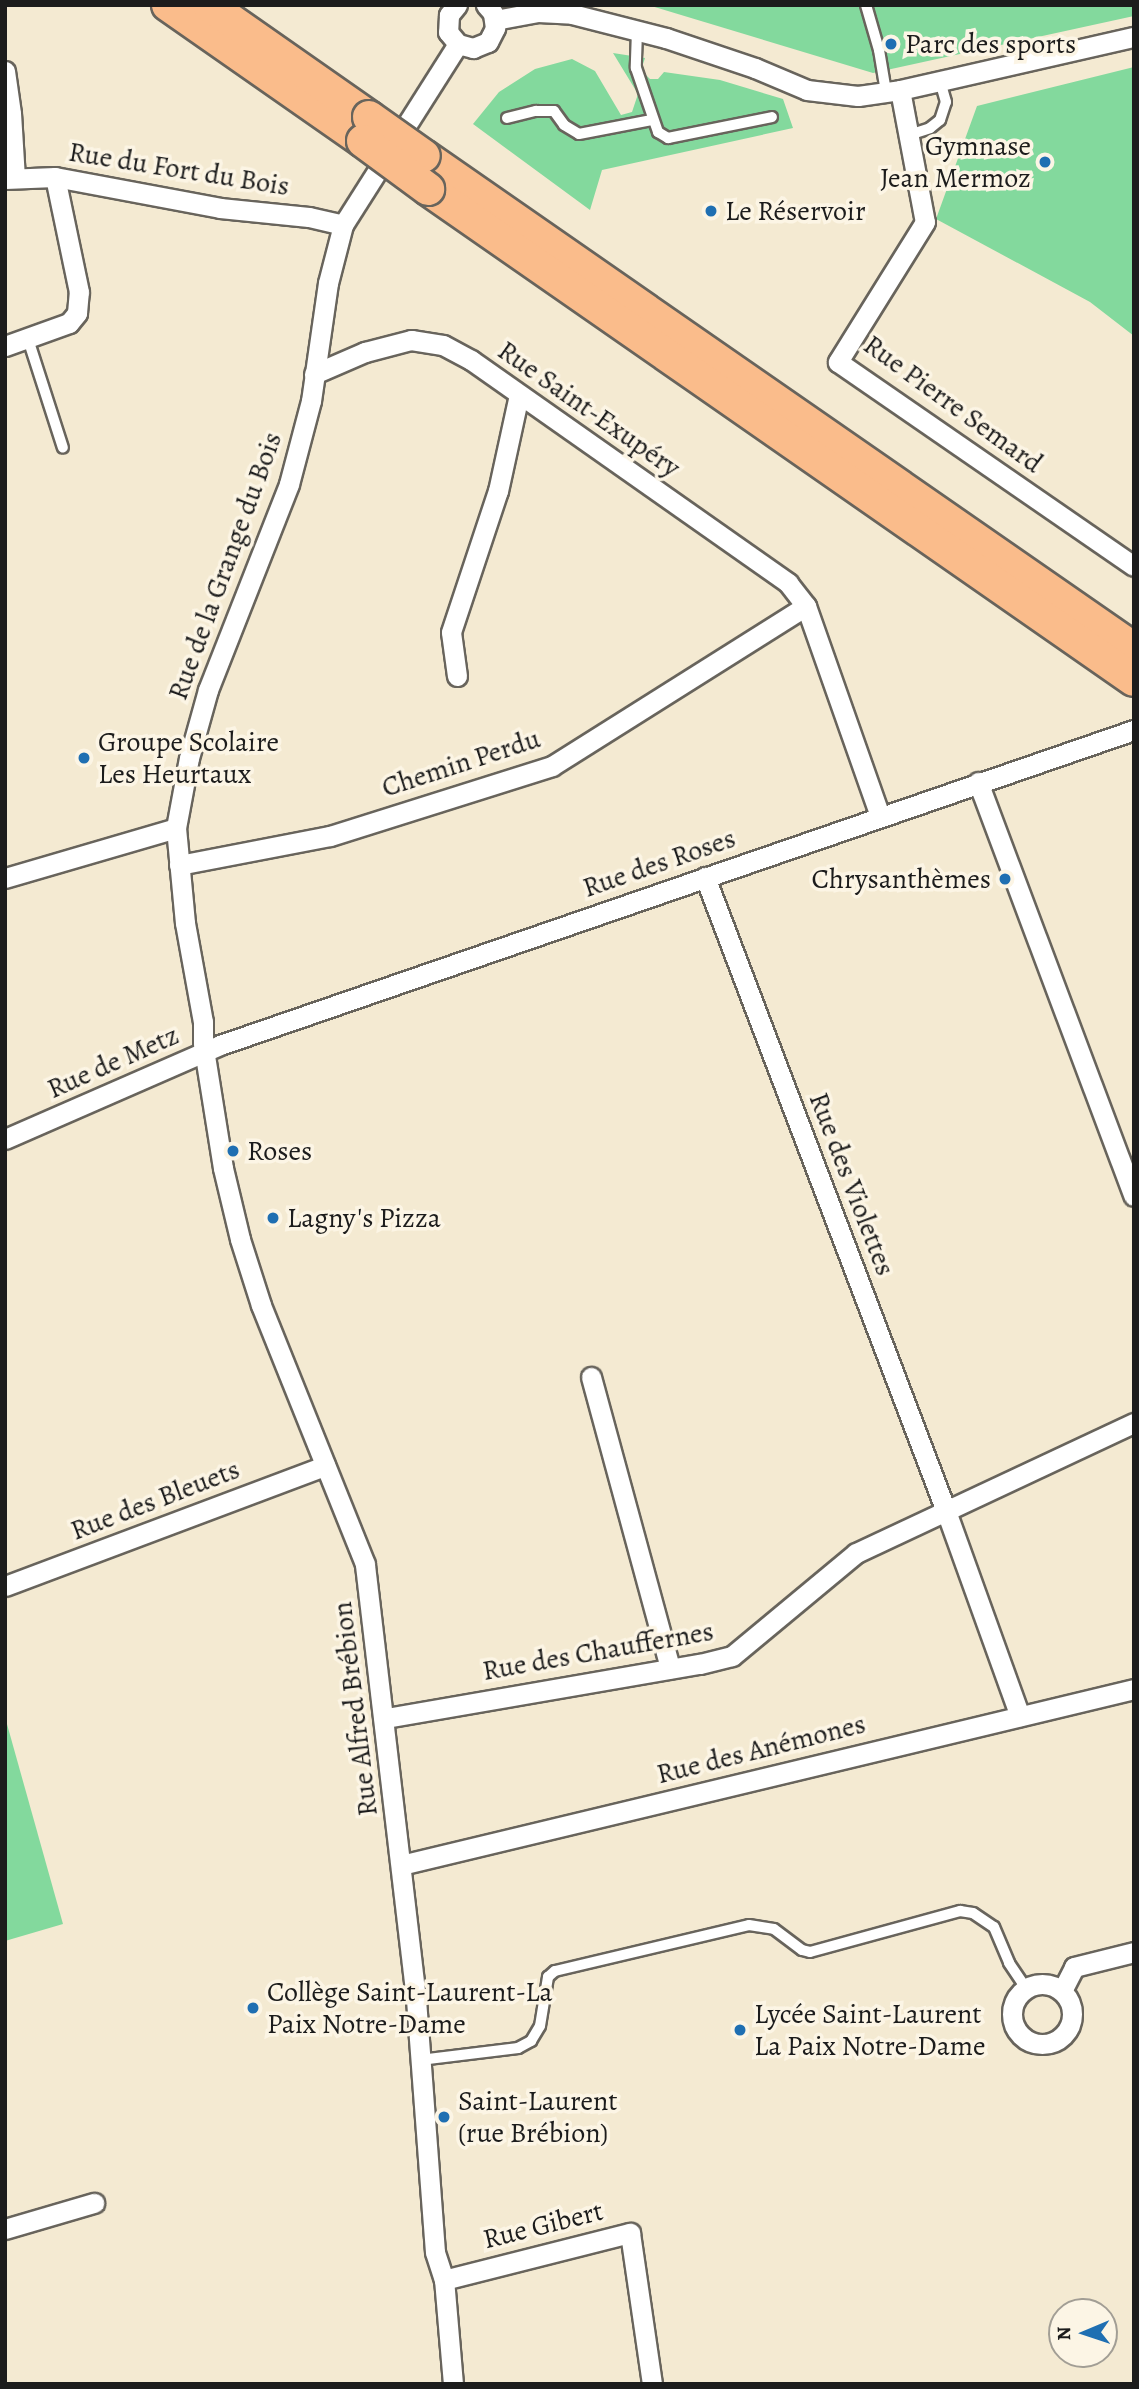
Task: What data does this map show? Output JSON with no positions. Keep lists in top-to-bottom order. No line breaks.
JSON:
{"streets":{"street":["Rue du Fort du Bois","Rue Pierre Semard","Rue Saint-Exupéry","Rue de la Grange du Bois","Chemin Perdu","Rue des Roses","Rue de Metz","Rue des Violettes","Rue des Bleuets","Rue des Chauffernes","Rue Alfred Brébion","Rue des Anémones","Rue Gibert"]},"crossings":[["Rue du Fort du Bois","Rue de la Grange du Bois"],["Rue Saint-Exupéry","Rue de la Grange du Bois"],["Rue Saint-Exupéry","Chemin Perdu"],["Rue de la Grange du Bois","Chemin Perdu"],["Rue de la Grange du Bois","Rue des Roses"],["Rue de la Grange du Bois","Rue de Metz"],["Rue de la Grange du Bois","Rue Alfred Brébion"],["Rue des Roses","Rue de Metz"],["Rue des Roses","Rue des Violettes"],["Rue des Roses","Rue Alfred Brébion"],["Rue de Metz","Rue Alfred Brébion"],["Rue des Violettes","Rue des Chauffernes"],["Rue des Violettes","Rue des Anémones"],["Rue des Bleuets","Rue Alfred Brébion"],["Rue des Chauffernes","Rue Alfred Brébion"],["Rue Alfred Brébion","Rue des Anémones"],["Rue Alfred Brébion","Rue Gibert"]],"places":["Parc des sports","Gymnase Jean Mermoz","Le Réservoir","Groupe Scolaire Les Heurtaux","Chrysanthèmes","Roses","Lagny's Pizza","Collège Saint-Laurent-La Paix Notre-Dame","Lycée Saint-Laurent La Paix Notre-Dame","Saint-Laurent (rue Brébion)"],"north":"left"}
